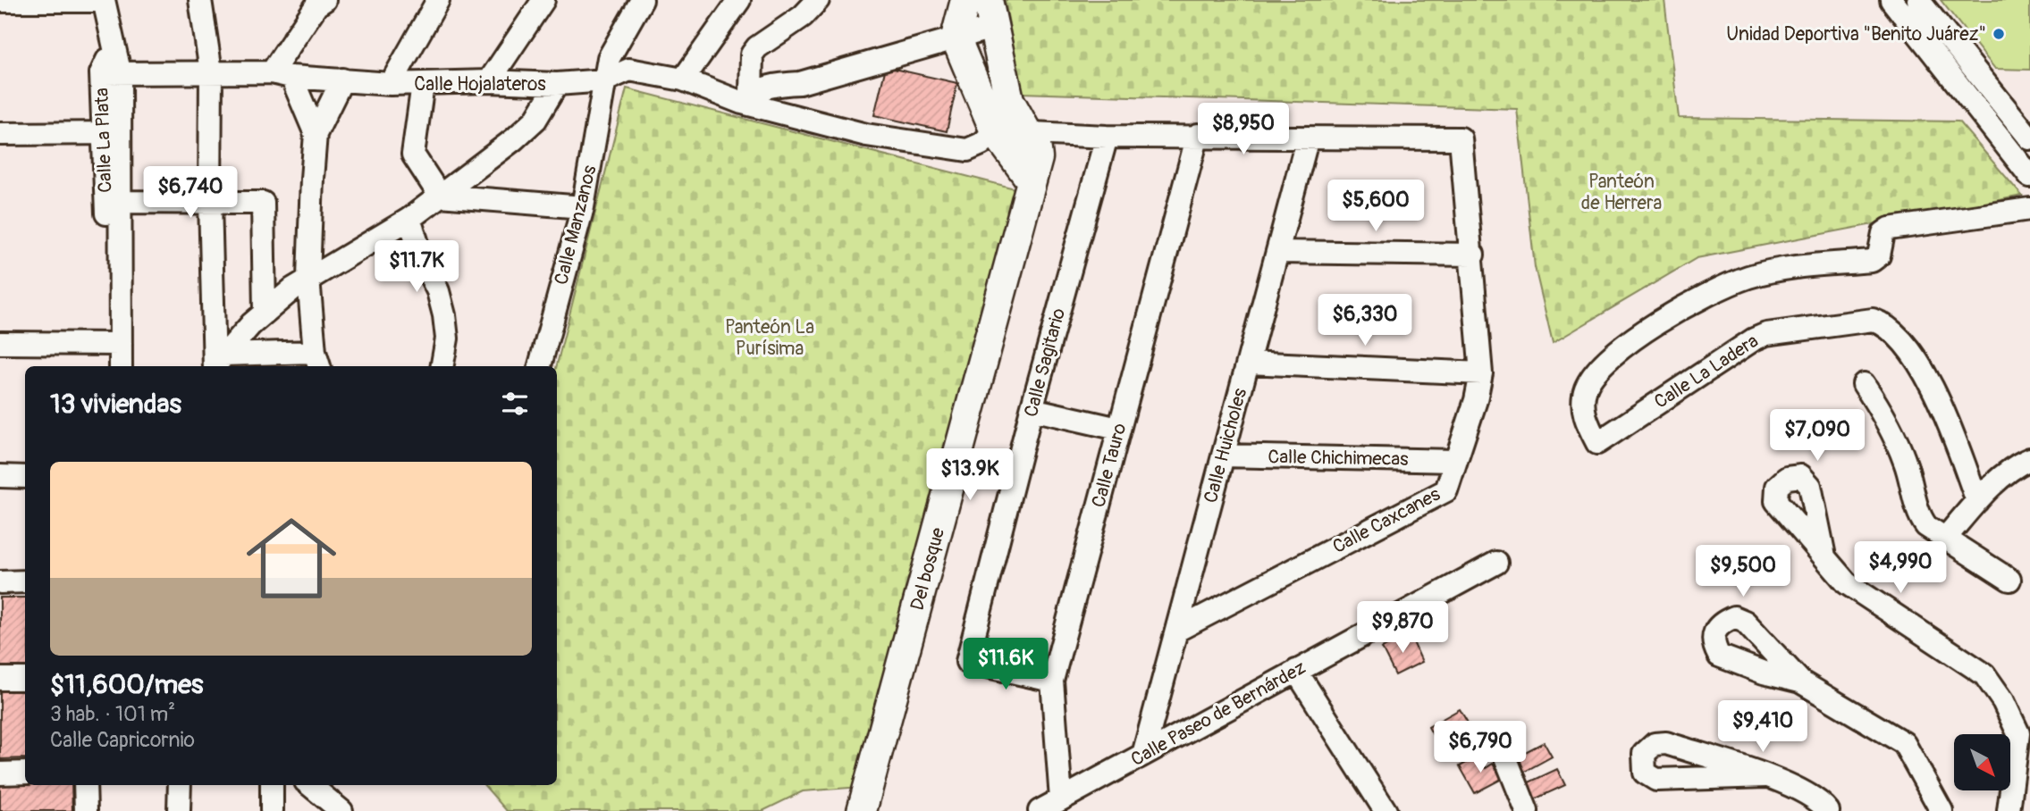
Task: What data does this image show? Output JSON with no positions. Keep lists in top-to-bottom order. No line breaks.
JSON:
{"streets":{"main road":["Del bosque"],"street":["Calle Hojalateros","Calle La Plata","Calle Manzanos","Calle Sagitario","Calle La Ladera","Calle Huicholes","Calle Chichimecas","Calle Tauro","Calle Caxcanes","Calle Paseo de Bernárdez"]},"crossings":[["Calle Hojalateros","Calle La Plata"],["Calle Hojalateros","Calle Manzanos"],["Calle Sagitario","Calle Tauro"],["Calle Huicholes","Calle Chichimecas"],["Calle Huicholes","Calle Caxcanes"],["Calle Huicholes","Calle Paseo de Bernárdez"],["Calle Chichimecas","Calle Caxcanes"],["Calle Tauro","Calle Paseo de Bernárdez"]],"parks":["Panteón de Herrera","Panteón La Purísima"],"places":["Unidad Deportiva \"Benito Juárez\""],"north":"bottom right","page":{"price":["$8,950","$6,740","$5,600","$11.7K","$6,330","$7,090","$13.9K","$4,990","$9,500","$9,870","$11.6K","$9,410","$6,790"],"heading":"13 viviendas","list":[{"name":"$11,600/mes","note":"3 hab. · 101 m² · Calle Capricornio"}]}}
